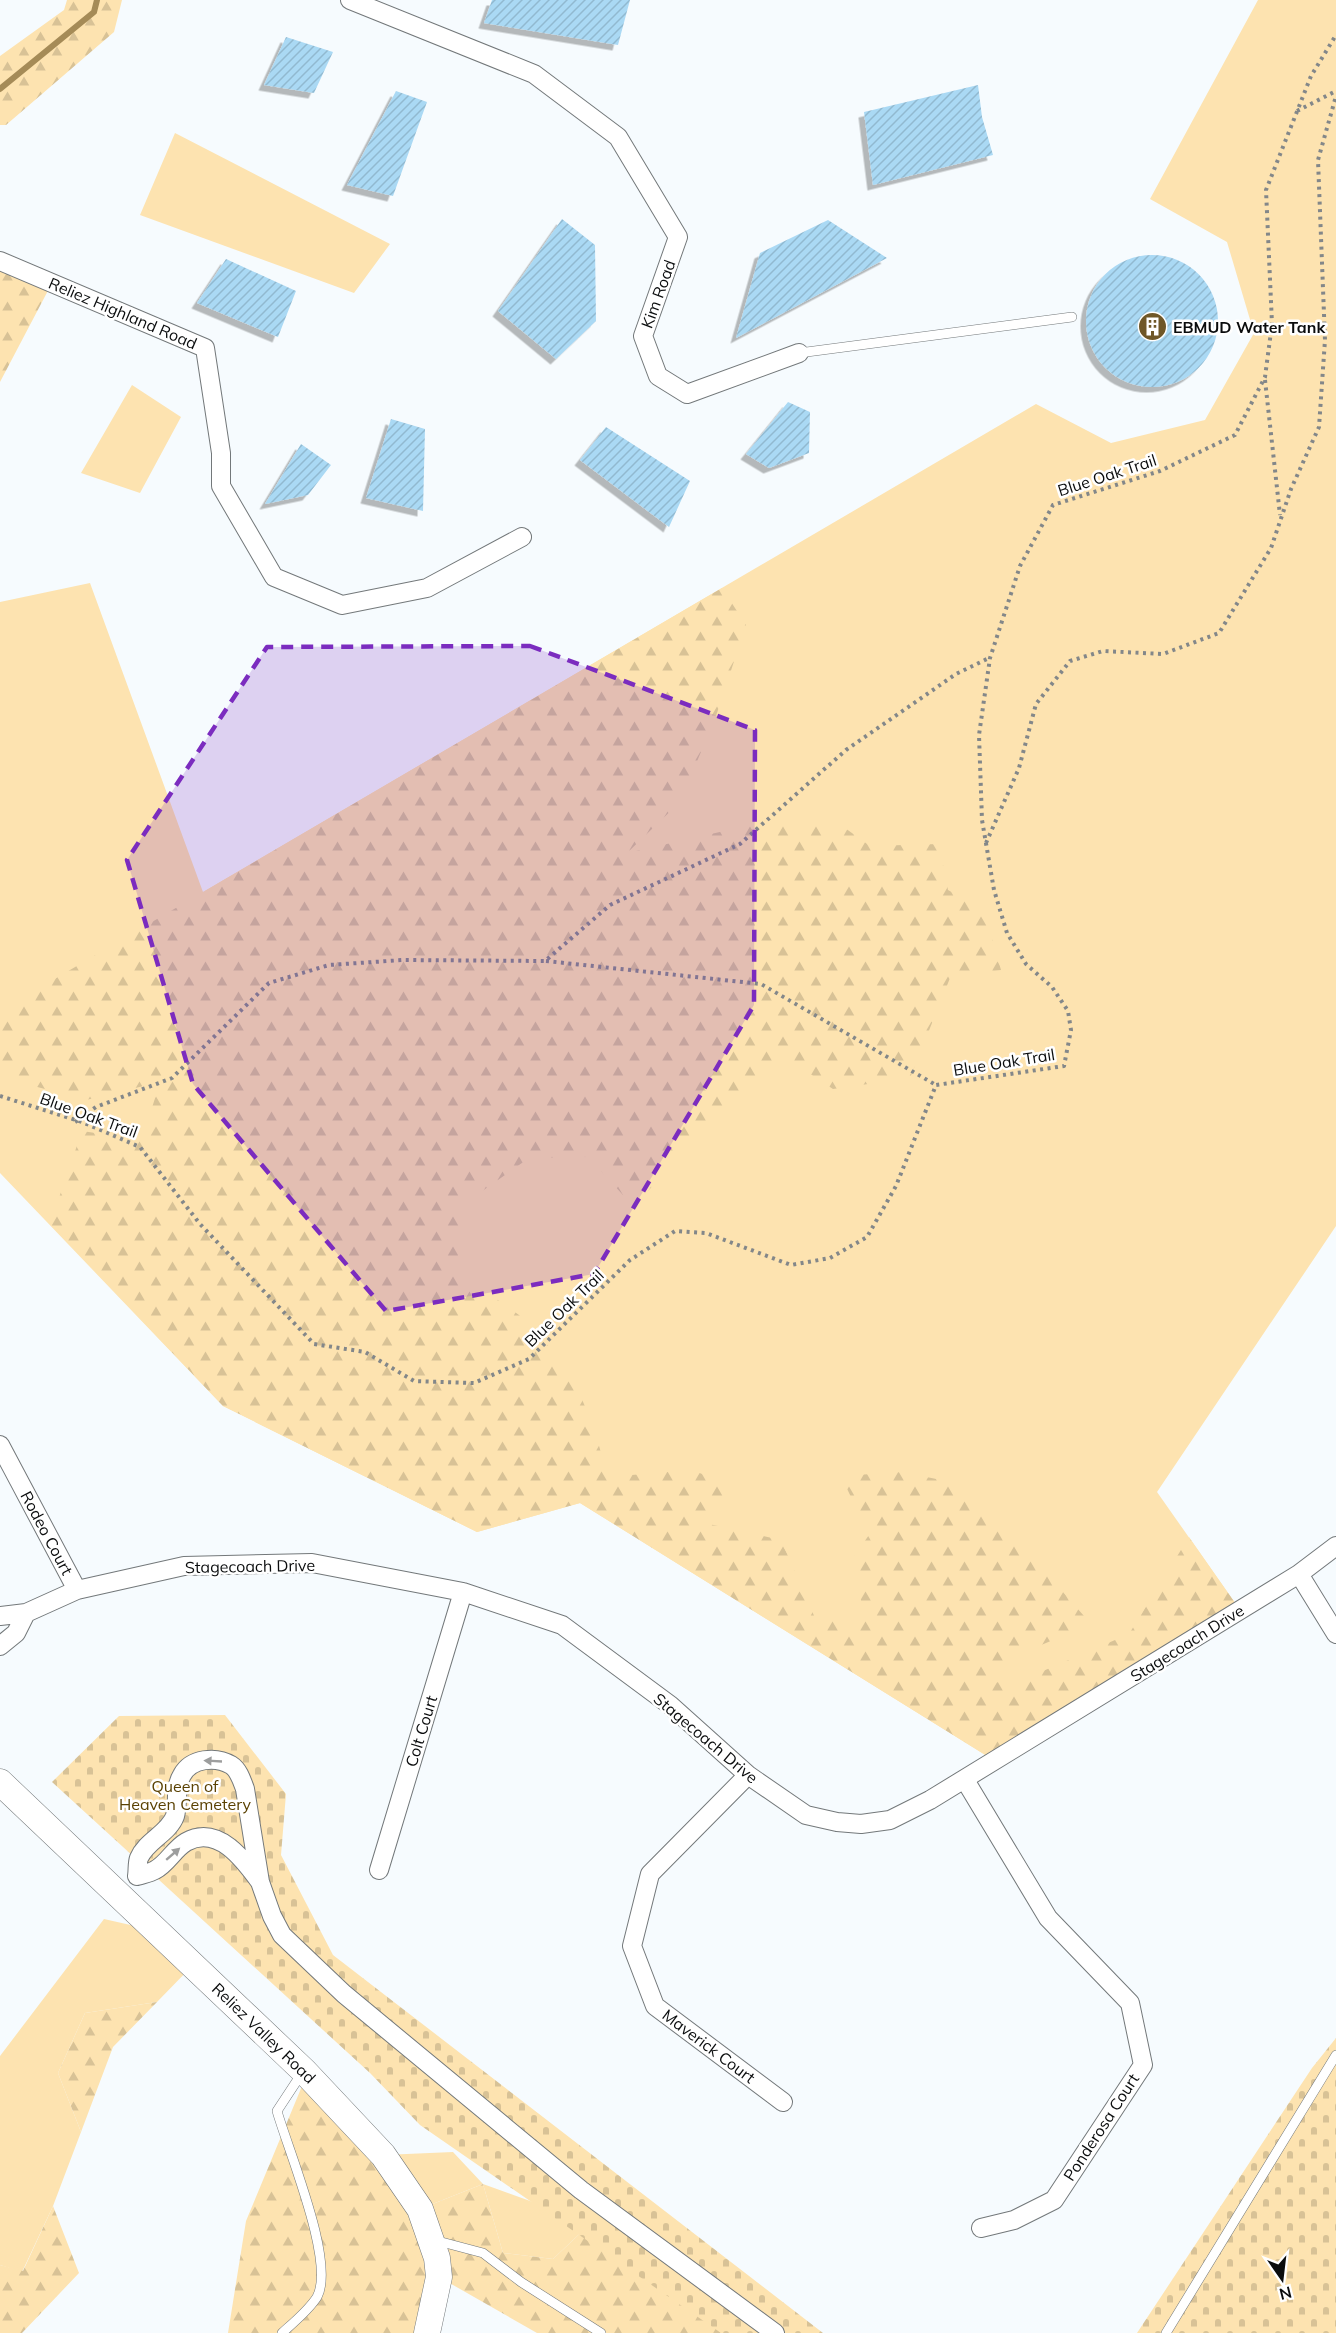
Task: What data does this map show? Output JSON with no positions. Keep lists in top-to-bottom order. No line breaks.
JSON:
{"streets":{"main road":["Reliez Valley Road"],"street":["Kim Road","Reliez Highland Road","Rodeo Court","Stagecoach Drive","Colt Court","Maverick Court","Ponderosa Court"],"path":["Blue Oak Trail"]},"crossings":[["Rodeo Court","Stagecoach Drive"],["Stagecoach Drive","Colt Court"],["Stagecoach Drive","Maverick Court"],["Stagecoach Drive","Ponderosa Court"]],"parks":["Queen of Heaven Cemetery"],"places":{"building":["EBMUD Water Tank"]},"north":"bottom"}
